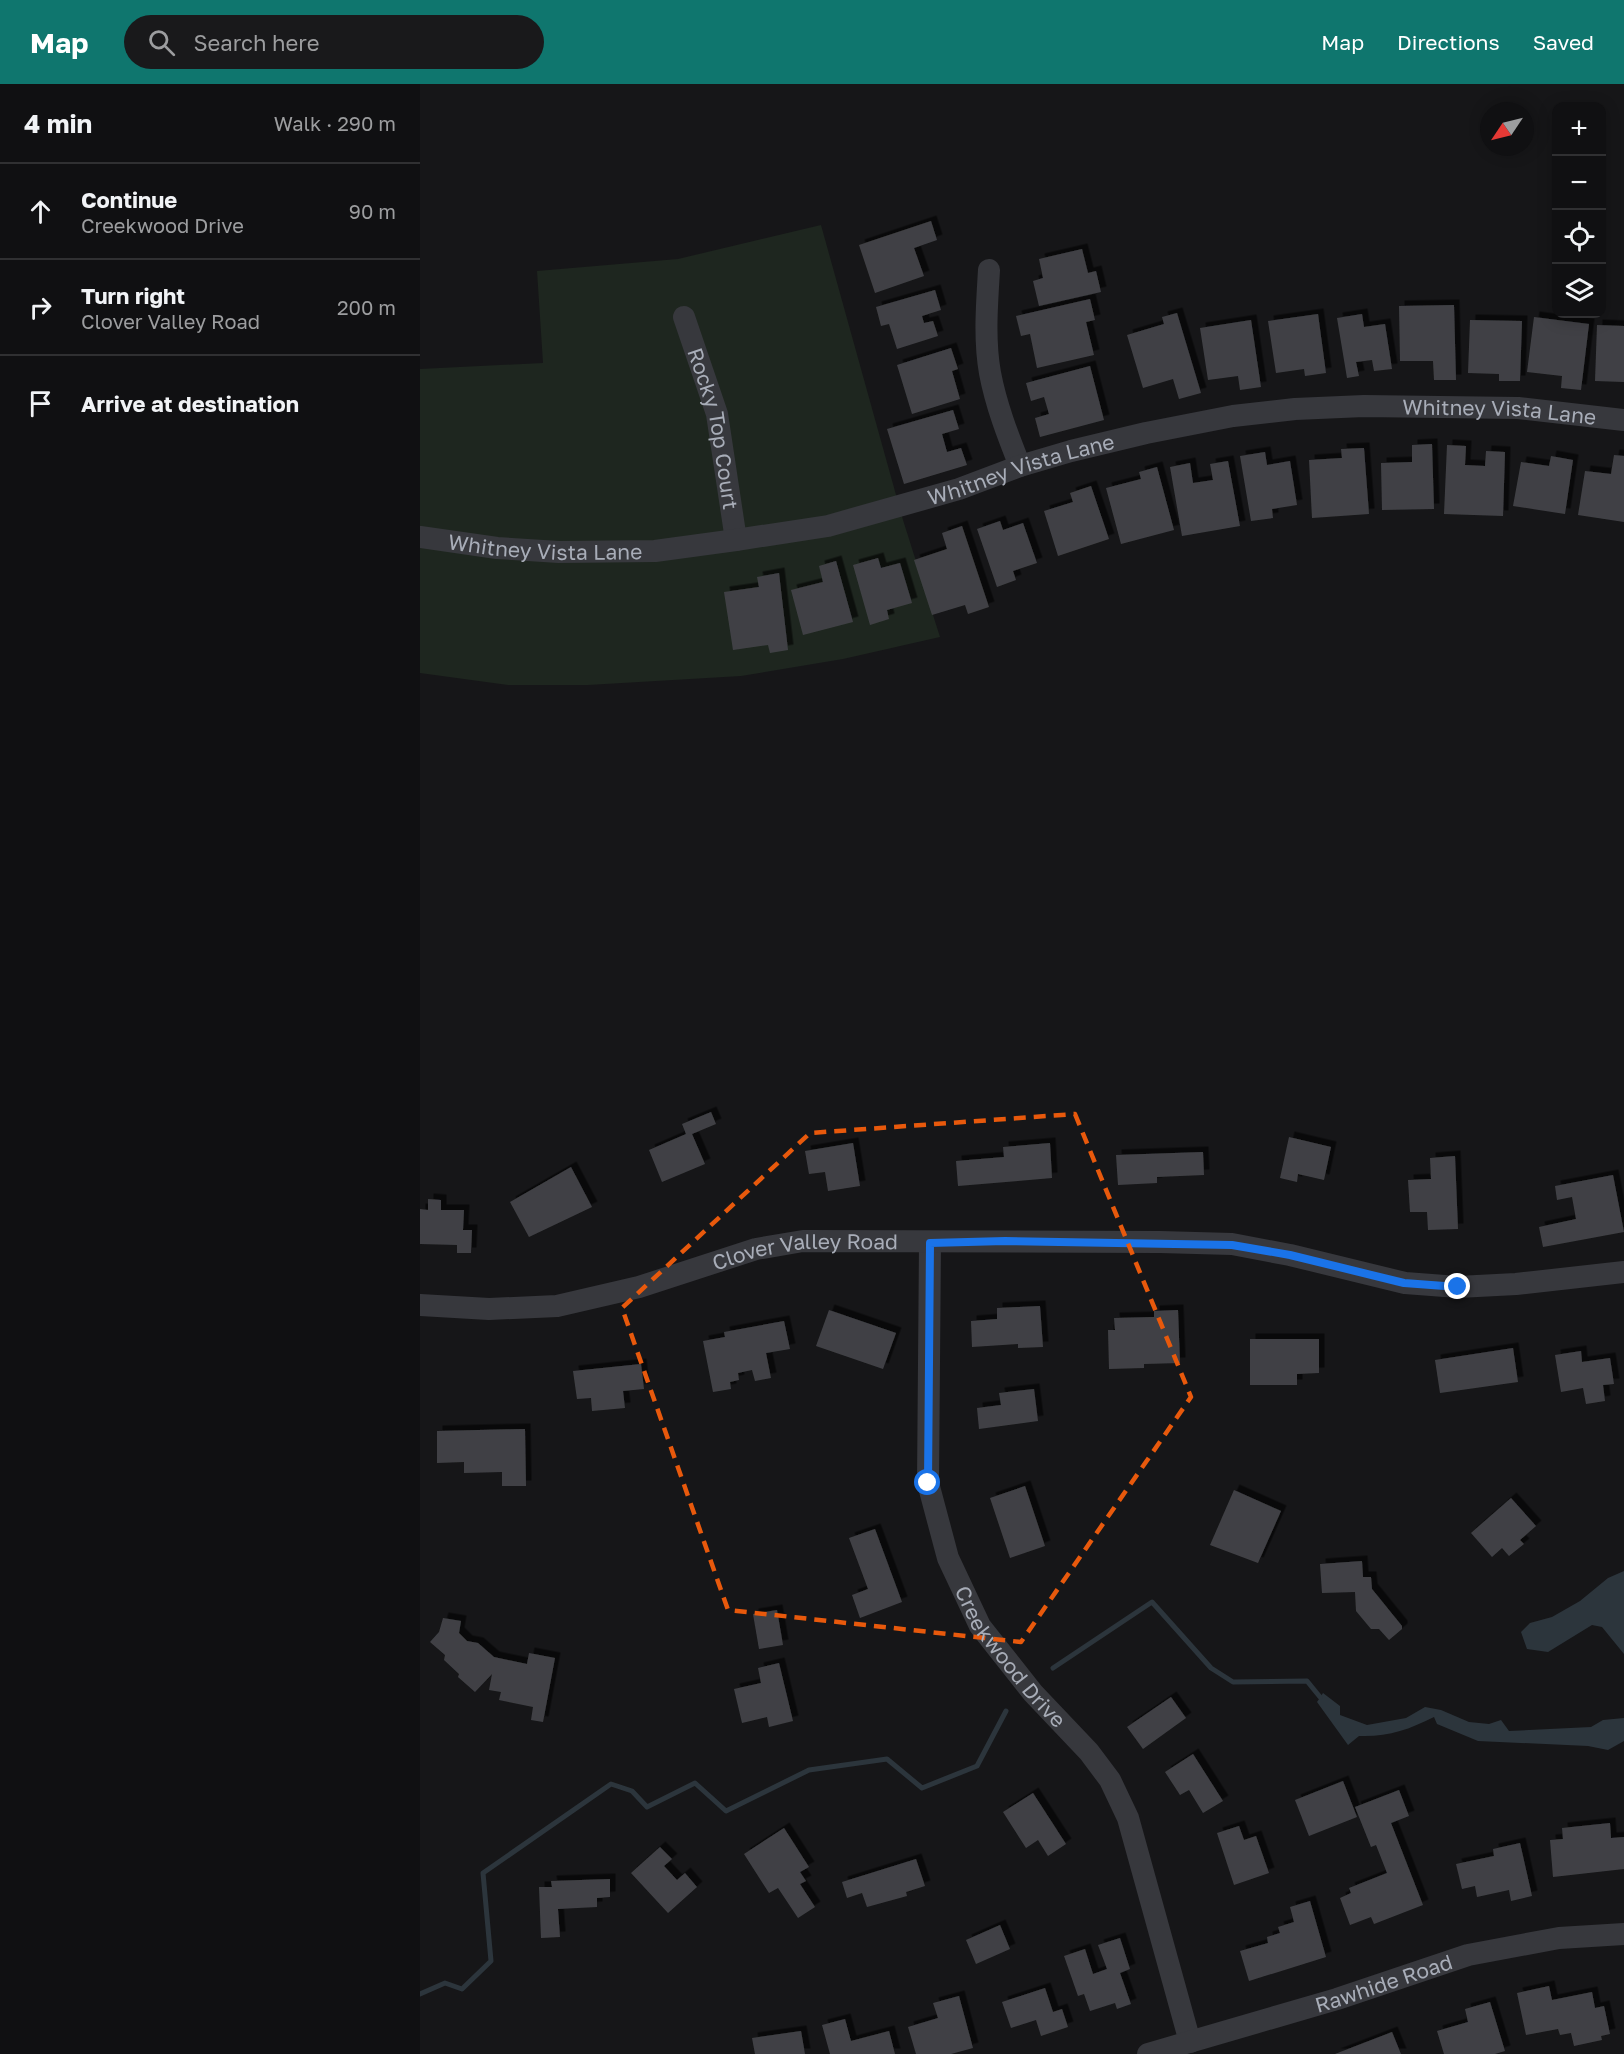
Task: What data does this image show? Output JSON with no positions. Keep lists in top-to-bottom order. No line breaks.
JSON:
{"streets":{"street":["Whitney Vista Lane","Rocky Top Court","Clover Valley Road","Creekwood Drive","Rawhide Road"]},"crossings":[["Whitney Vista Lane","Rocky Top Court"],["Clover Valley Road","Creekwood Drive"],["Creekwood Drive","Rawhide Road"]],"north":"bottom left","page":{"header":"Map","search":"Search here","nav":["Map","Directions","Saved"],"heading":["4 min","Walk · 290 m"],"map_buttons":["+","−"],"list":[["Continue","Creekwood Drive","90 m"],["Turn right","Clover Valley Road","200 m"],"Arrive at destination"]}}
